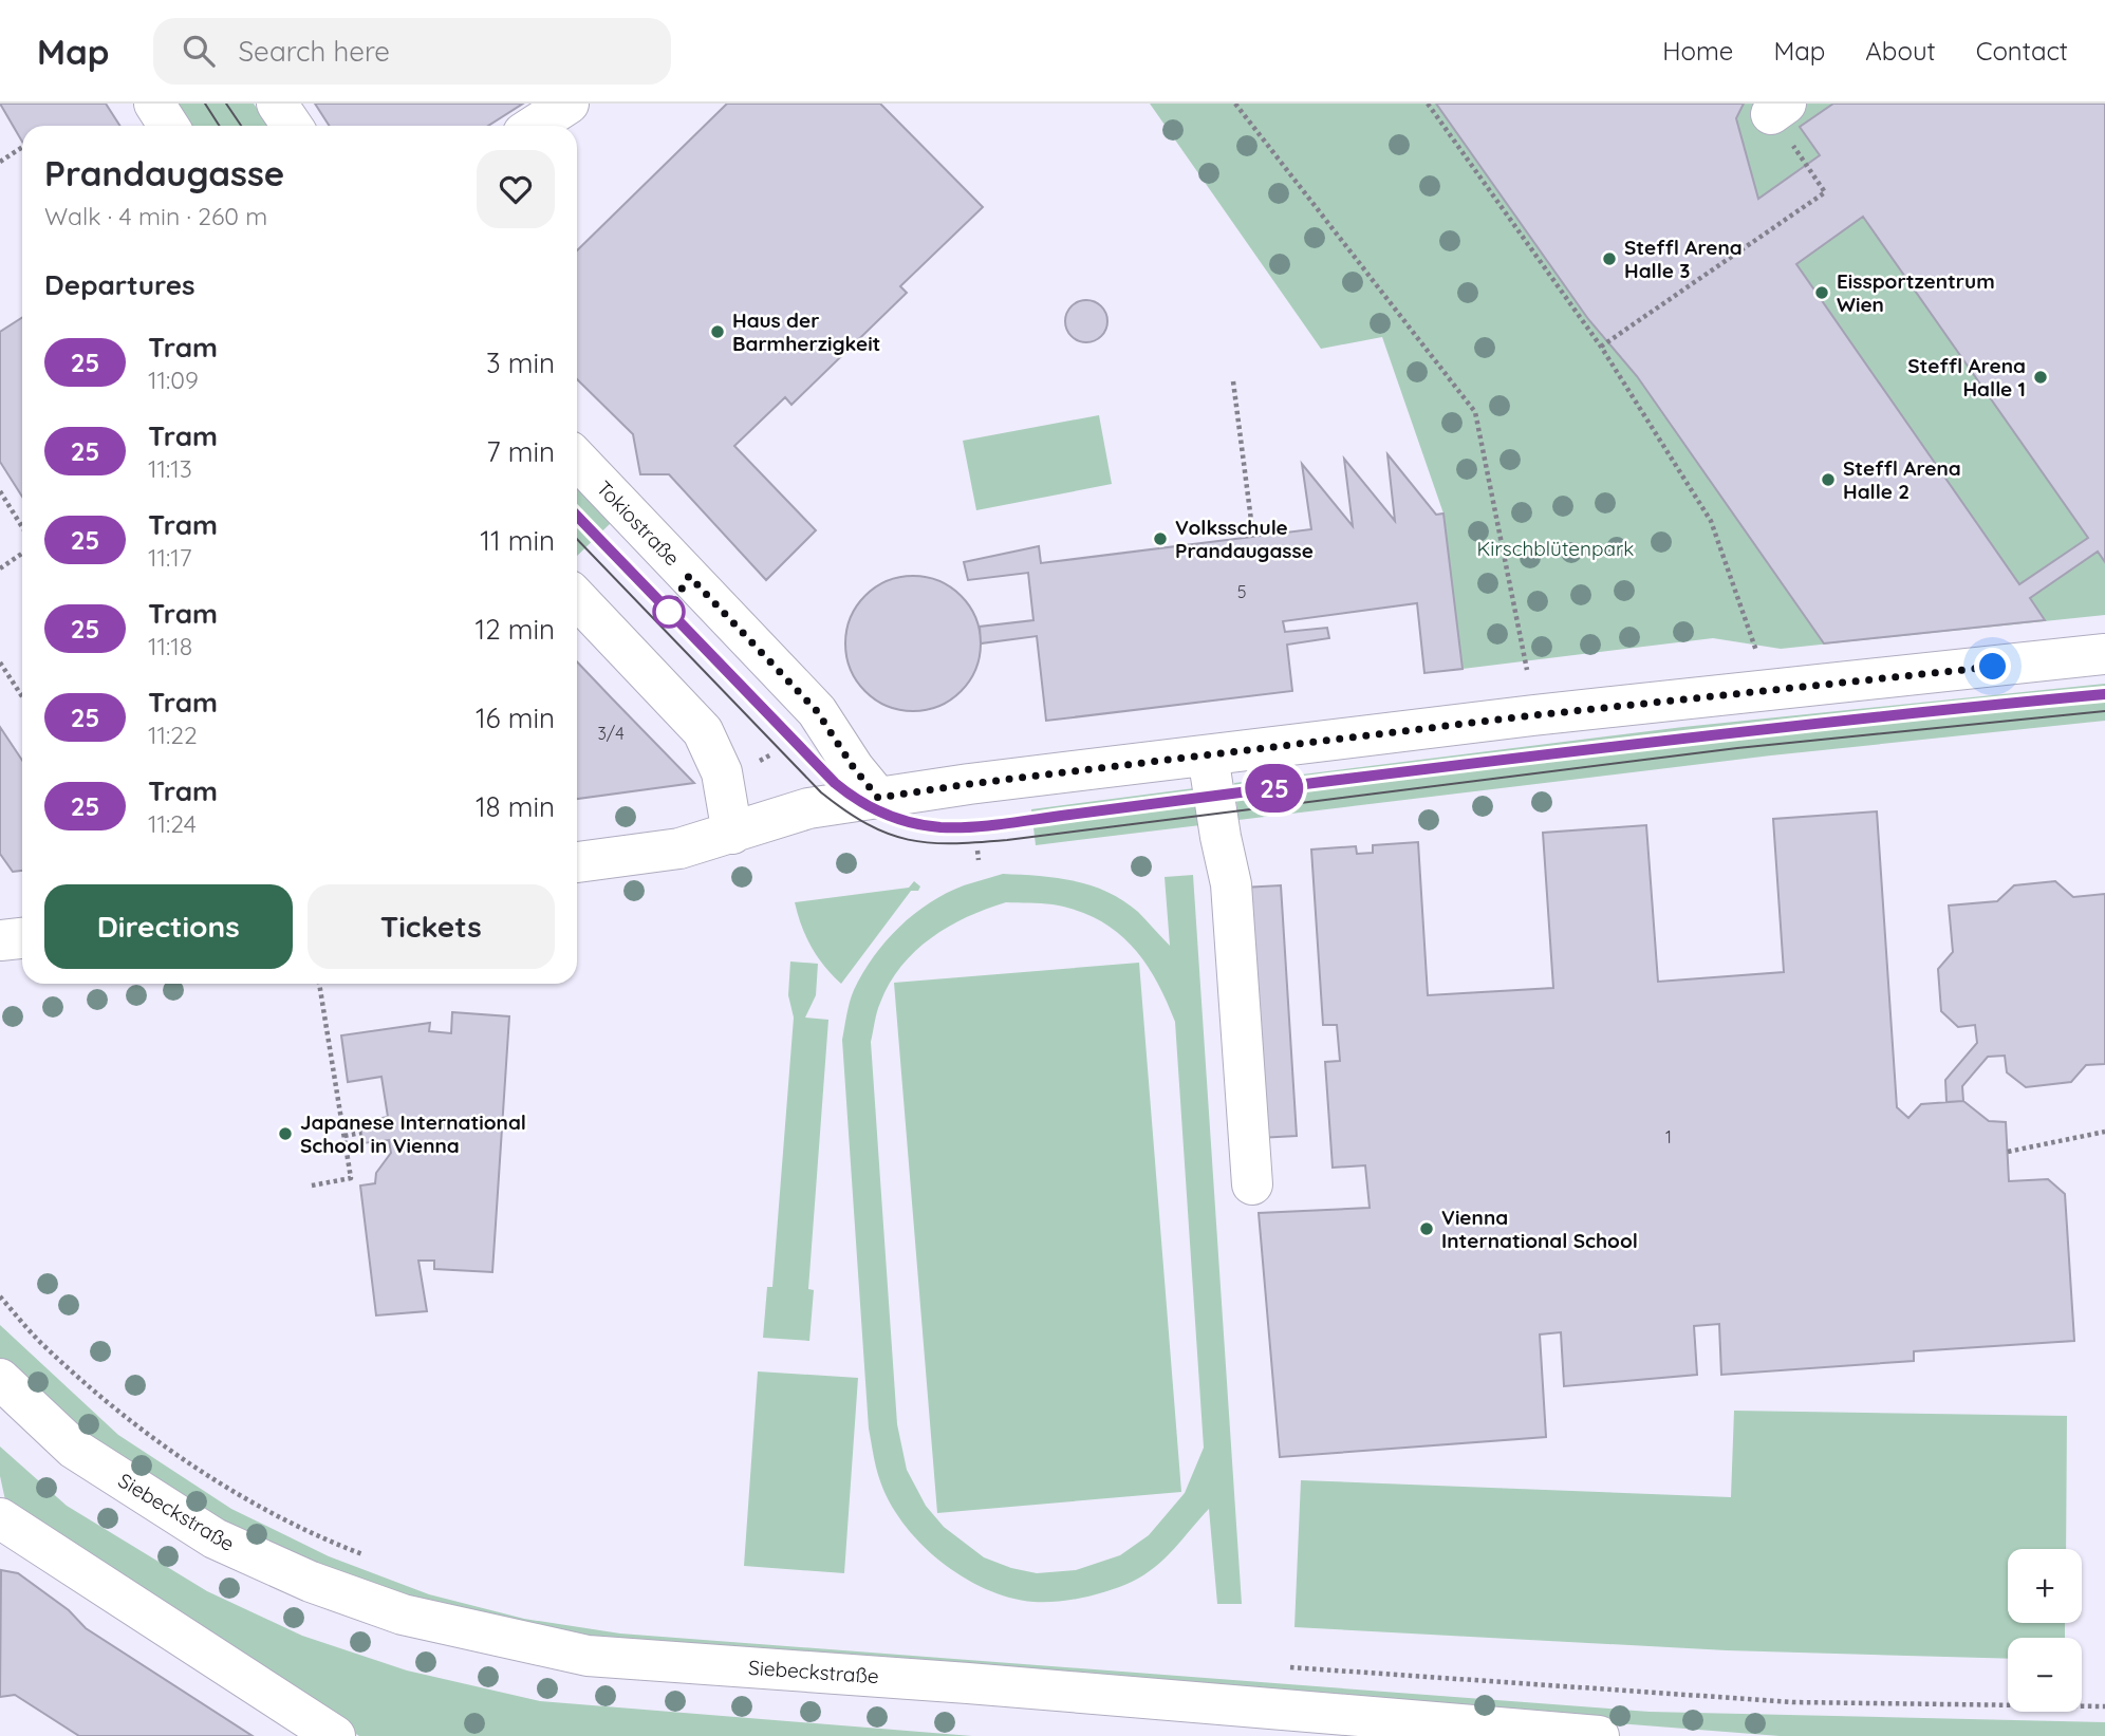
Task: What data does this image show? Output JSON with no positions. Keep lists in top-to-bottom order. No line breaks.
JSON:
{"streets":{"main road":["Tokiostraße","Siebeckstraße"]},"parks":["Kirschblütenpark"],"places":["Steffl Arena Halle 3","Eissportzentrum Wien","Haus der Barmherzigkeit","Steffl Arena Halle 1","Steffl Arena Halle 2","Volksschule Prandaugasse","Japanese International School in Vienna","Vienna International School"],"lines":["tram line 25"],"house_numbers":["5","3/4","1"],"page":{"header":"Map","search":"Search here","nav":["Home","Map","About","Contact"],"on_map":"25","heading":[["Prandaugasse","Walk · 4 min · 260 m"],"Departures"],"list":[{"mark":"25","name":"Tram","note":"11:09","value":"3 min"},{"mark":"25","name":"Tram","note":"11:13","value":"7 min"},{"mark":"25","name":"Tram","note":"11:17","value":"11 min"},{"mark":"25","name":"Tram","note":"11:18","value":"12 min"},{"mark":"25","name":"Tram","note":"11:22","value":"16 min"},{"mark":"25","name":"Tram","note":"11:24","value":"18 min"}],"buttons":["Directions","Tickets"],"map_buttons":["+","−"]}}
